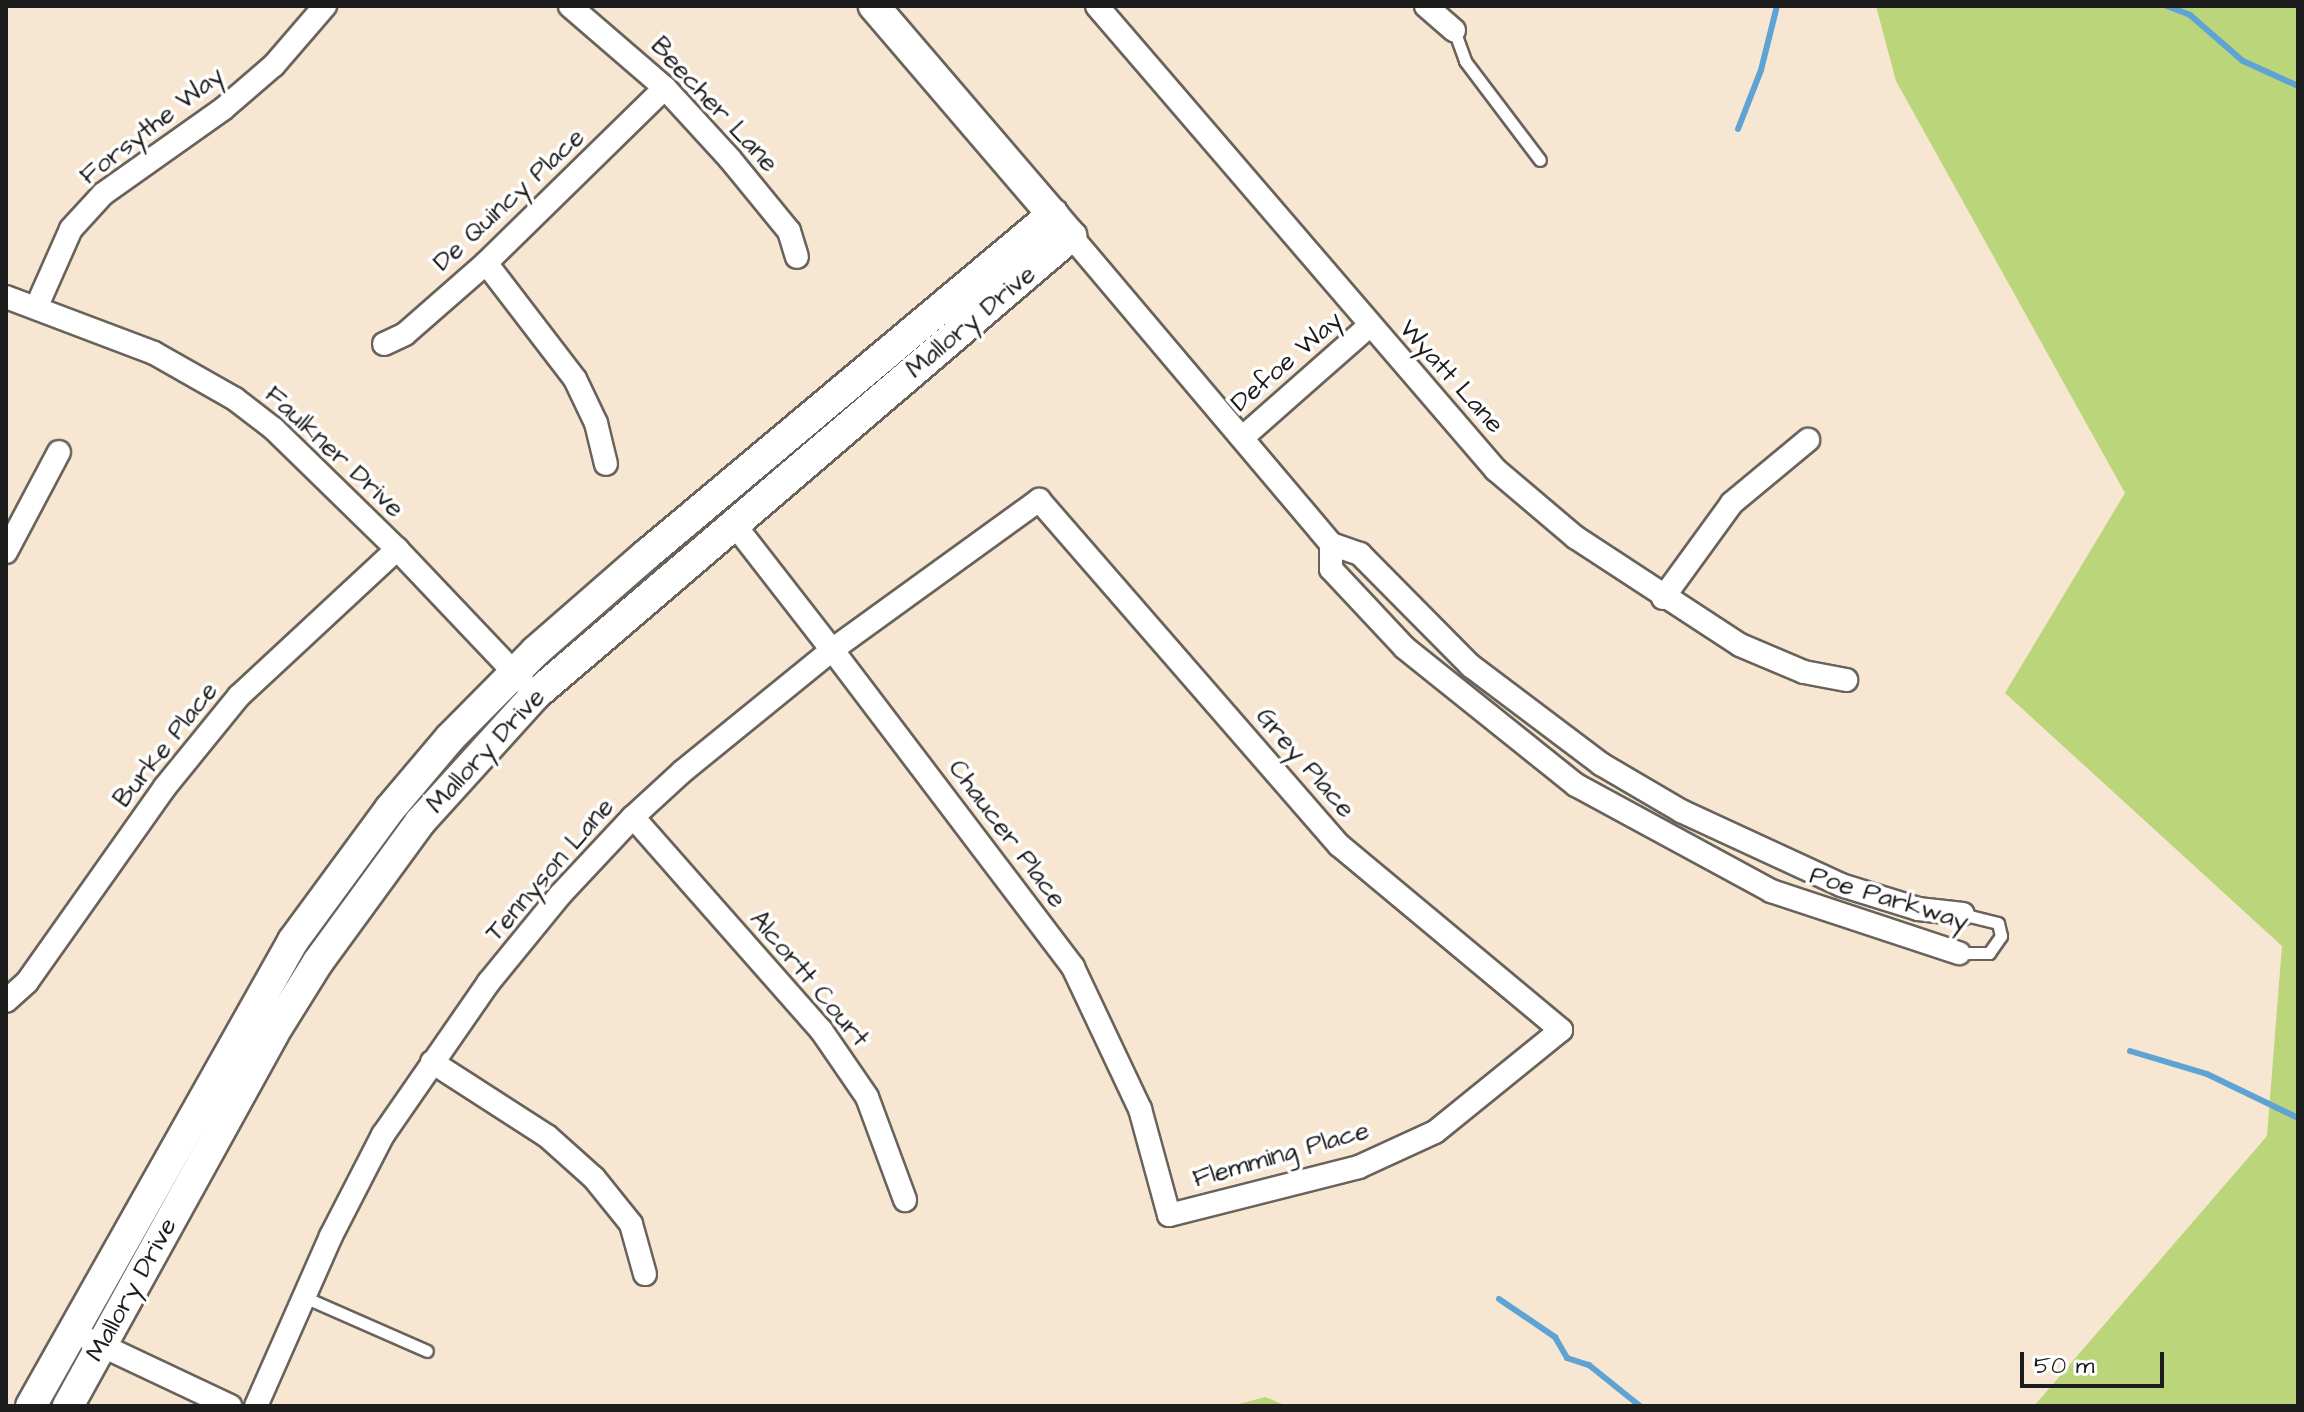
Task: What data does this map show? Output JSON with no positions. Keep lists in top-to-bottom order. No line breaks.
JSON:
{"streets":{"main road":["Mallory Drive"],"street":["Beecher Lane","Forsythe Way","De Quincy Place","Defoe Way","Wyatt Lane","Faulkner Drive","Burke Place","Grey Place","Chaucer Place","Tennyson Lane","Poe Parkway","Alcortt Court","Flemming Place"]},"crossings":[["Beecher Lane","De Quincy Place"],["Forsythe Way","Faulkner Drive"],["Mallory Drive","Faulkner Drive"],["Mallory Drive","Chaucer Place"],["Defoe Way","Wyatt Lane"],["Faulkner Drive","Burke Place"],["Grey Place","Tennyson Lane"],["Grey Place","Flemming Place"],["Chaucer Place","Tennyson Lane"],["Chaucer Place","Flemming Place"],["Tennyson Lane","Alcortt Court"]],"scale_bar":"50 m"}
